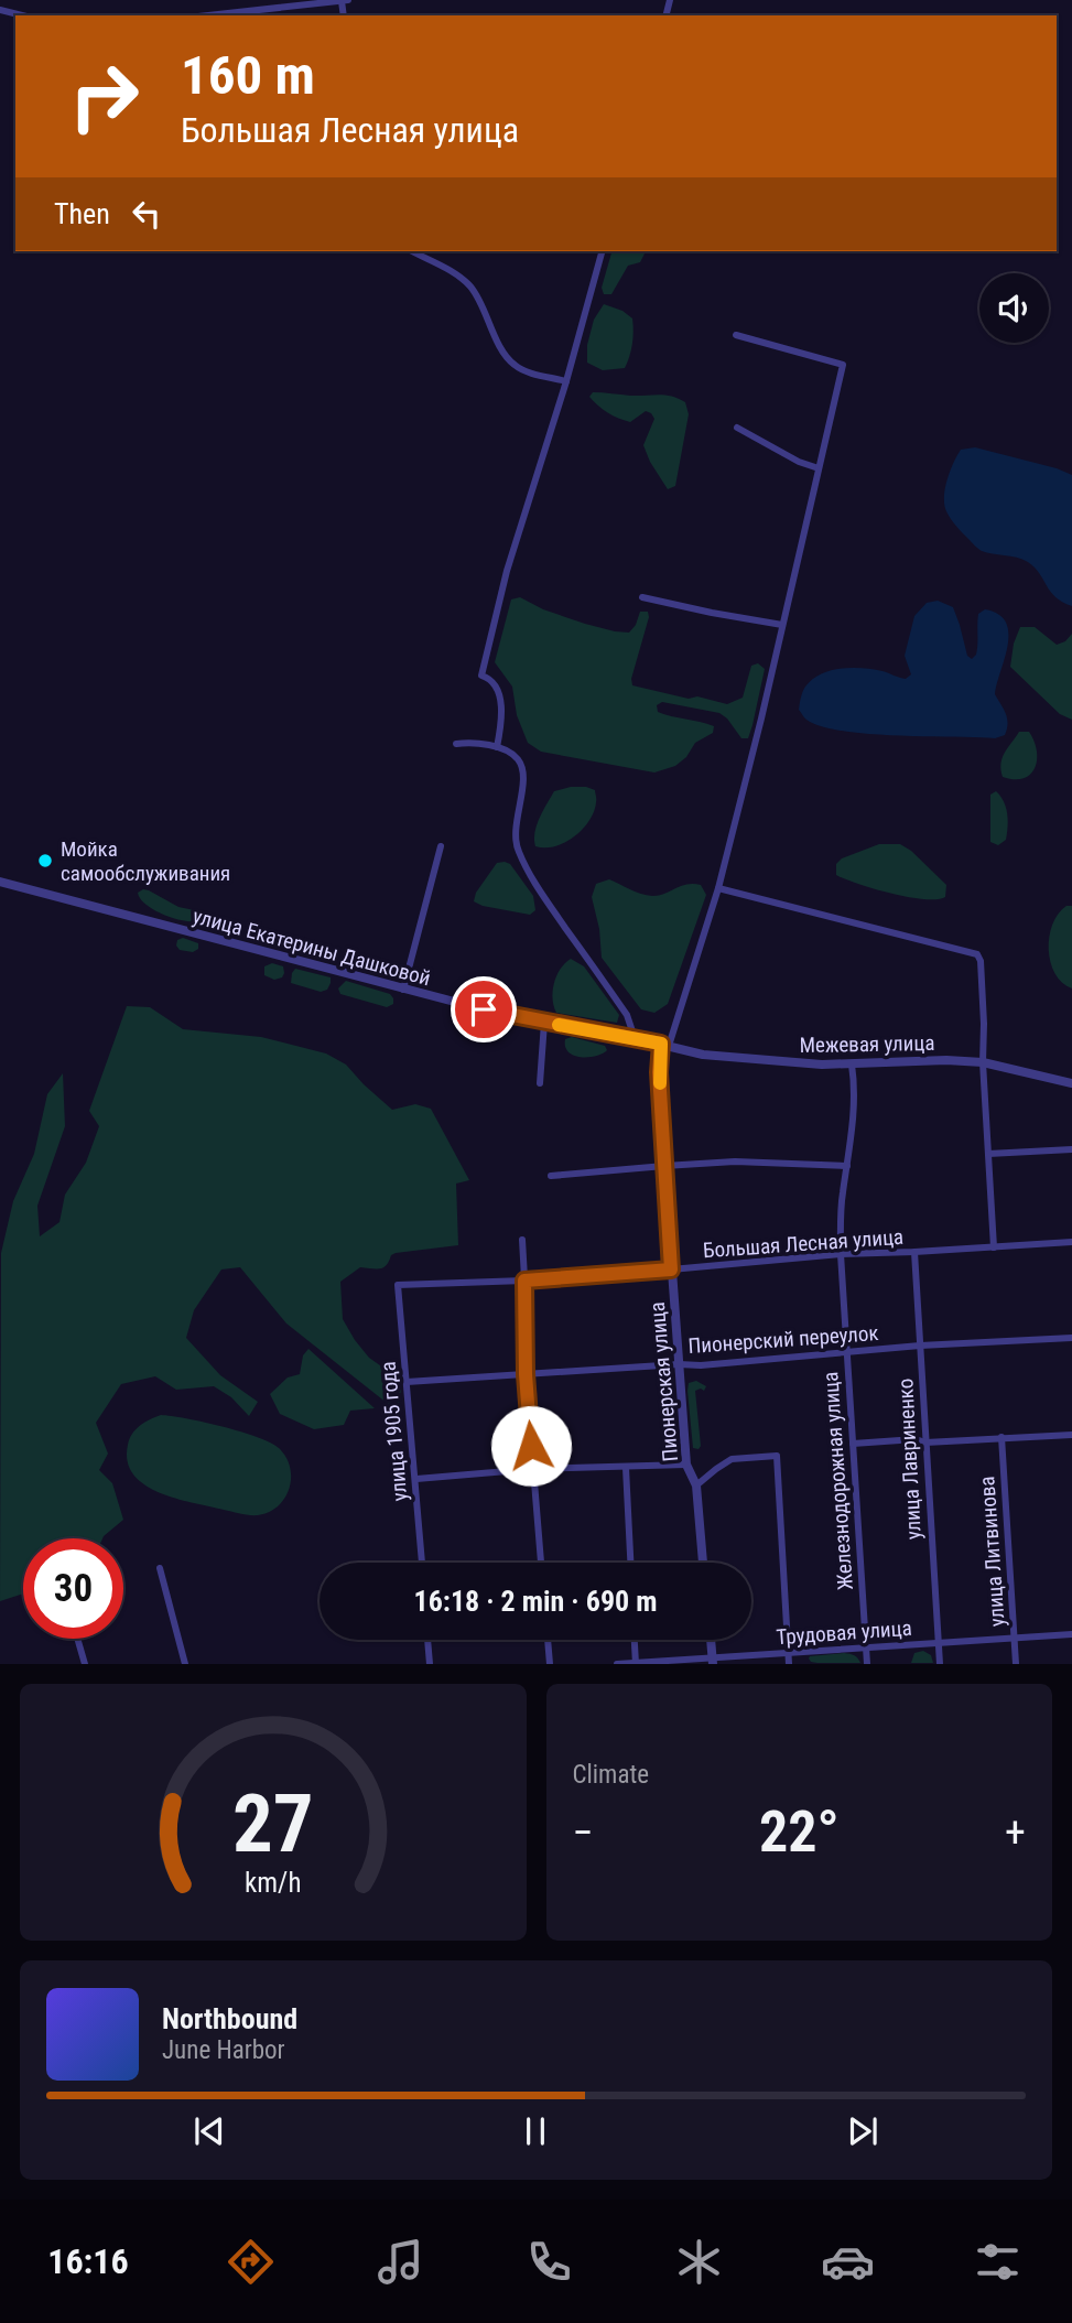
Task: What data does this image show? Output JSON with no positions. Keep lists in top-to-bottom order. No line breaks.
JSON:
{"streets":{"street":["улица Екатерины Дашковой","Межевая улица","Большая Лесная улица","Пионерский переулок","Пионерская улица","улица 1905 года","улица Лавриненко","Железнодорожная улица","улица Литвинова","Трудовая улица"]},"crossings":[["улица Екатерины Дашковой","Межевая улица"],["улица Екатерины Дашковой","Пионерская улица"],["Межевая улица","Пионерская улица"],["Межевая улица","Железнодорожная улица"],["Большая Лесная улица","Пионерская улица"],["Большая Лесная улица","улица 1905 года"],["Большая Лесная улица","улица Лавриненко"],["Большая Лесная улица","Железнодорожная улица"],["Пионерский переулок","Пионерская улица"],["Пионерский переулок","улица 1905 года"],["Пионерский переулок","улица Лавриненко"],["Пионерский переулок","Железнодорожная улица"],["улица Лавриненко","Трудовая улица"],["Железнодорожная улица","Трудовая улица"],["улица Литвинова","Трудовая улица"]],"places":["Мойка самообслуживания"],"page":{"turn":["160 m","Большая Лесная улица"],"then":"Then","limit":"30","trip":"16:18 · 2 min · 690 m","tile":"Climate","heat":["−","22°","+"],"song":["Northbound","June Harbor"],"tabs":"16:16","gauge":["27","km/h"]}}
